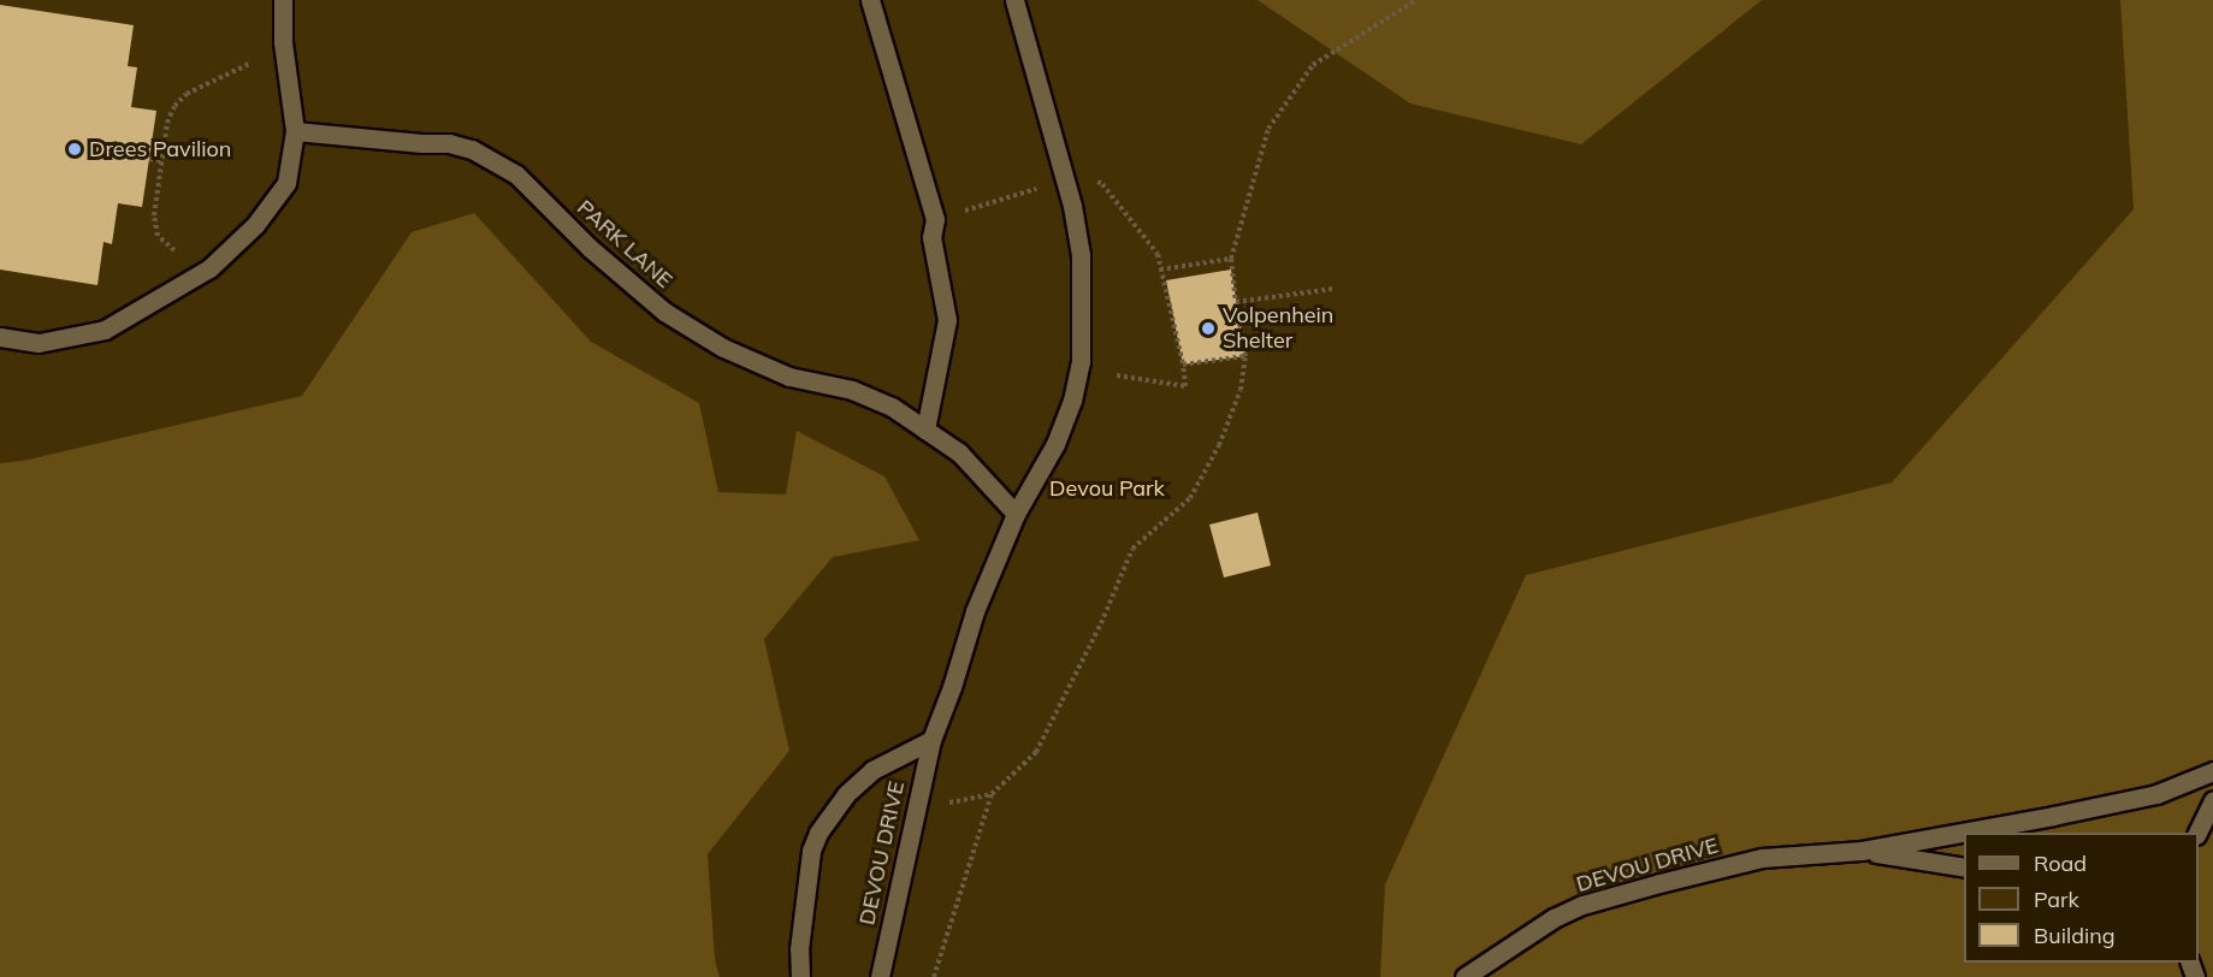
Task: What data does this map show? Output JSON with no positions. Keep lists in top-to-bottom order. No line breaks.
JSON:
{"streets":{"street":["PARK LANE","DEVOU DRIVE"]},"parks":["Devou Park"],"places":["Drees Pavilion","Volpenhein Shelter"],"legend":["Road","Park","Building"]}
